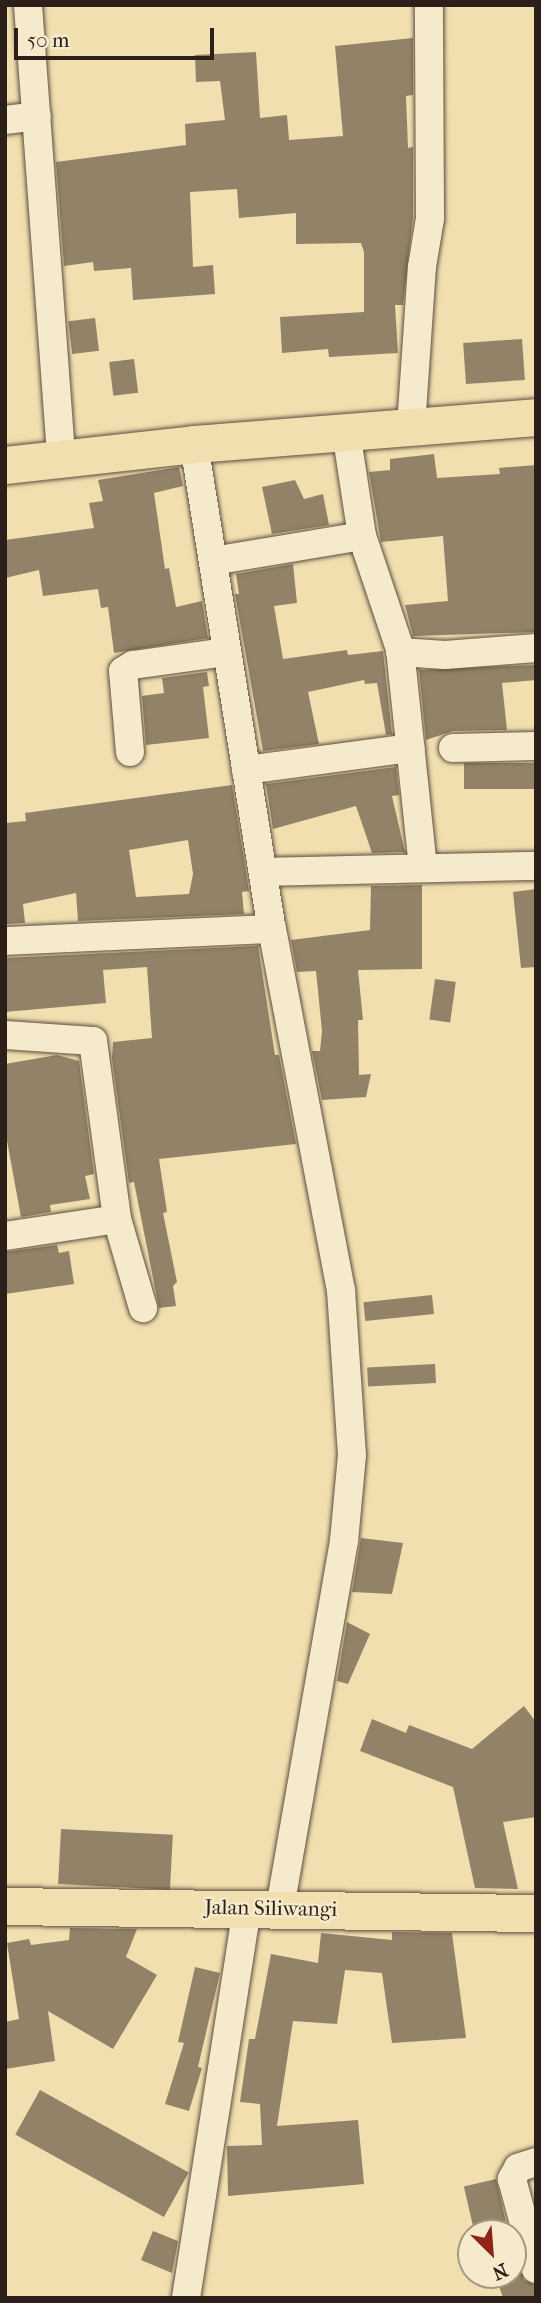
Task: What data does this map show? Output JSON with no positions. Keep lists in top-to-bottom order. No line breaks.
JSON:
{"streets":{"main road":["Jalan Siliwangi"]},"scale_bar":"50 m","north":"bottom right"}
